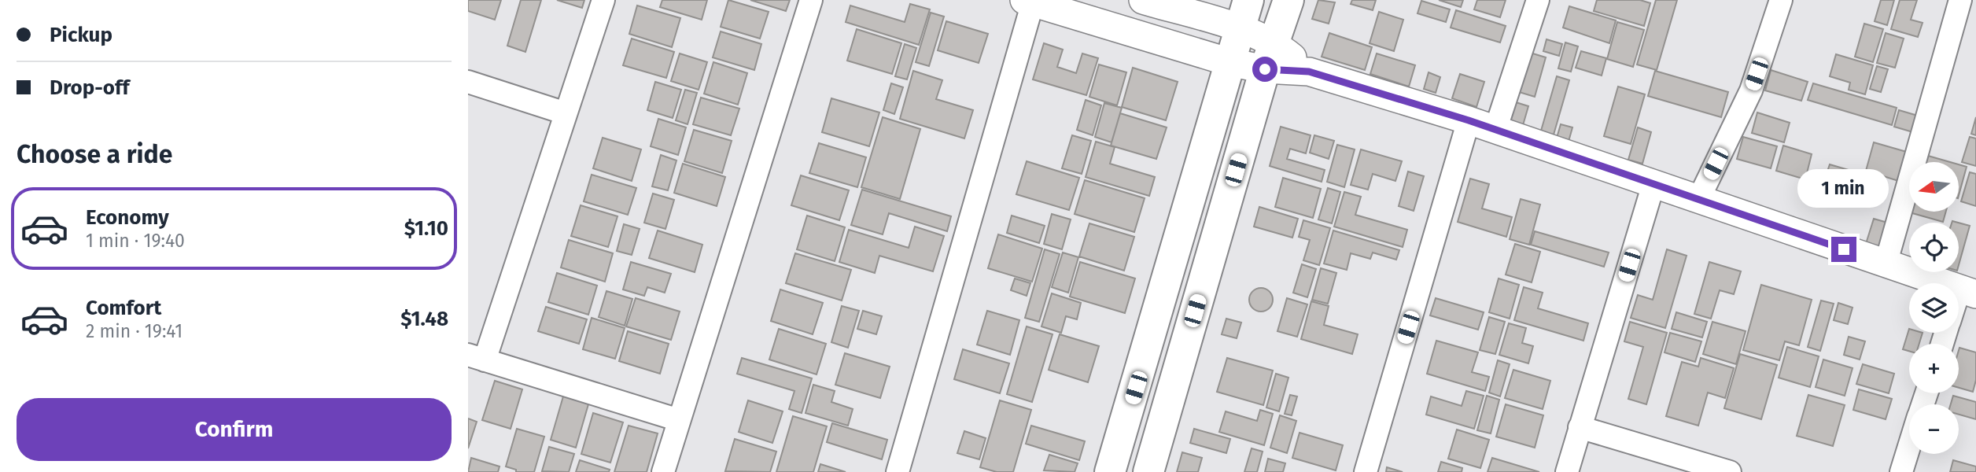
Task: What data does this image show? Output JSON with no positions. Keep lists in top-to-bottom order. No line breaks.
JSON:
{"north":"left","page":{"banner":["Pickup","Drop-off"],"heading":"Choose a ride","map_buttons":["+","−"],"bubble":"1 min","list":[{"name":"Economy","note":"1 min · 19:40","value":"$1.10"},{"name":"Comfort","note":"2 min · 19:41","value":"$1.48"}],"buttons":"Confirm"}}
